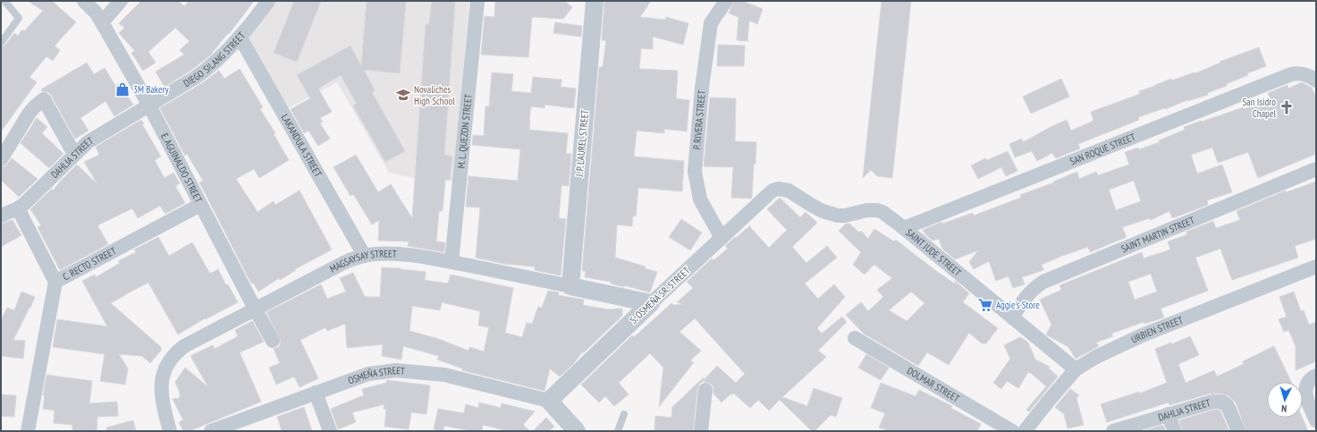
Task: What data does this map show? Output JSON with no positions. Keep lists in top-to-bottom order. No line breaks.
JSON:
{"streets":{"street":["DIEGO SILANG STREET","P. RIVERA STREET","M. L. QUEZON STREET","J. P. LAUREL STREET","LAKANDULA STREET","SAN ROQUE STREET","DAHLIA STREET","E. AGUINALDO STREET","SAINT MARTIN STREET","SAINT JUDE STREET","MAGSAYSAY STREET","C. RECTO STREET","S. OSMEÑA SR. STREET","URBIEN STREET","OSMEÑA STREET","DOLMAR STREET"]},"crossings":[["DIEGO SILANG STREET","LAKANDULA STREET"],["DIEGO SILANG STREET","DAHLIA STREET"],["DIEGO SILANG STREET","E. AGUINALDO STREET"],["P. RIVERA STREET","S. OSMEÑA SR. STREET"],["M. L. QUEZON STREET","MAGSAYSAY STREET"],["J. P. LAUREL STREET","MAGSAYSAY STREET"],["LAKANDULA STREET","MAGSAYSAY STREET"],["SAN ROQUE STREET","SAINT JUDE STREET"],["DAHLIA STREET","E. AGUINALDO STREET"],["E. AGUINALDO STREET","MAGSAYSAY STREET"],["E. AGUINALDO STREET","C. RECTO STREET"],["SAINT MARTIN STREET","SAINT JUDE STREET"],["SAINT JUDE STREET","S. OSMEÑA SR. STREET"],["SAINT JUDE STREET","URBIEN STREET"],["MAGSAYSAY STREET","S. OSMEÑA SR. STREET"],["S. OSMEÑA SR. STREET","OSMEÑA STREET"]],"places":{"shop":["3M Bakery"],"school or university":["Novaliches High School"],"church":["San Isidro Chapel"],"supermarket":["Aggie's Store"]},"north":"bottom"}
